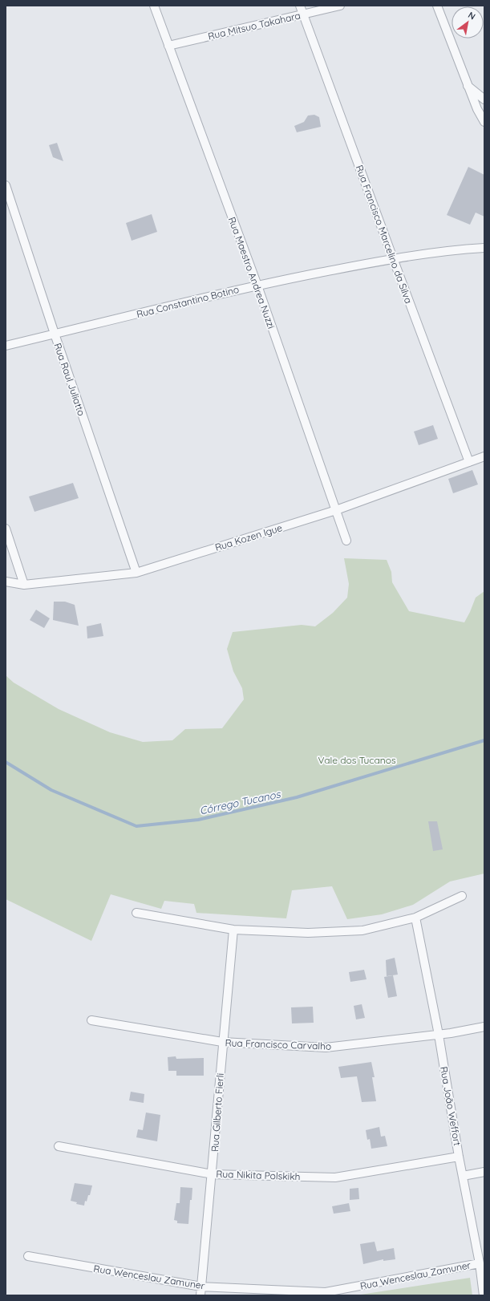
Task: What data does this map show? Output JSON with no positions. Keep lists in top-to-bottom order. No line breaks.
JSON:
{"streets":{"street":["Rua Mitsuo Takahara","Rua Francisco Marcelino da Silva","Rua Maestro Andrea Nuzzi","Rua Constantino Botino","Rua Raul Juliatto","Rua Kozen Igue","Rua Francisco Carvalho","Rua João Weffort","Rua Gilberto Fierli","Rua Nikita Polskikh","Rua Wenceslau Zamuner"]},"crossings":[["Rua Mitsuo Takahara","Rua Francisco Marcelino da Silva"],["Rua Mitsuo Takahara","Rua Maestro Andrea Nuzzi"],["Rua Francisco Marcelino da Silva","Rua Constantino Botino"],["Rua Francisco Marcelino da Silva","Rua Kozen Igue"],["Rua Maestro Andrea Nuzzi","Rua Constantino Botino"],["Rua Maestro Andrea Nuzzi","Rua Kozen Igue"],["Rua Constantino Botino","Rua Raul Juliatto"],["Rua Raul Juliatto","Rua Kozen Igue"],["Rua Francisco Carvalho","Rua João Weffort"],["Rua Francisco Carvalho","Rua Gilberto Fierli"],["Rua João Weffort","Rua Nikita Polskikh"],["Rua João Weffort","Rua Wenceslau Zamuner"],["Rua Gilberto Fierli","Rua Nikita Polskikh"],["Rua Gilberto Fierli","Rua Wenceslau Zamuner"]],"water":["Córrego Tucanos"],"parks":["Vale dos Tucanos"],"north":"top right"}
